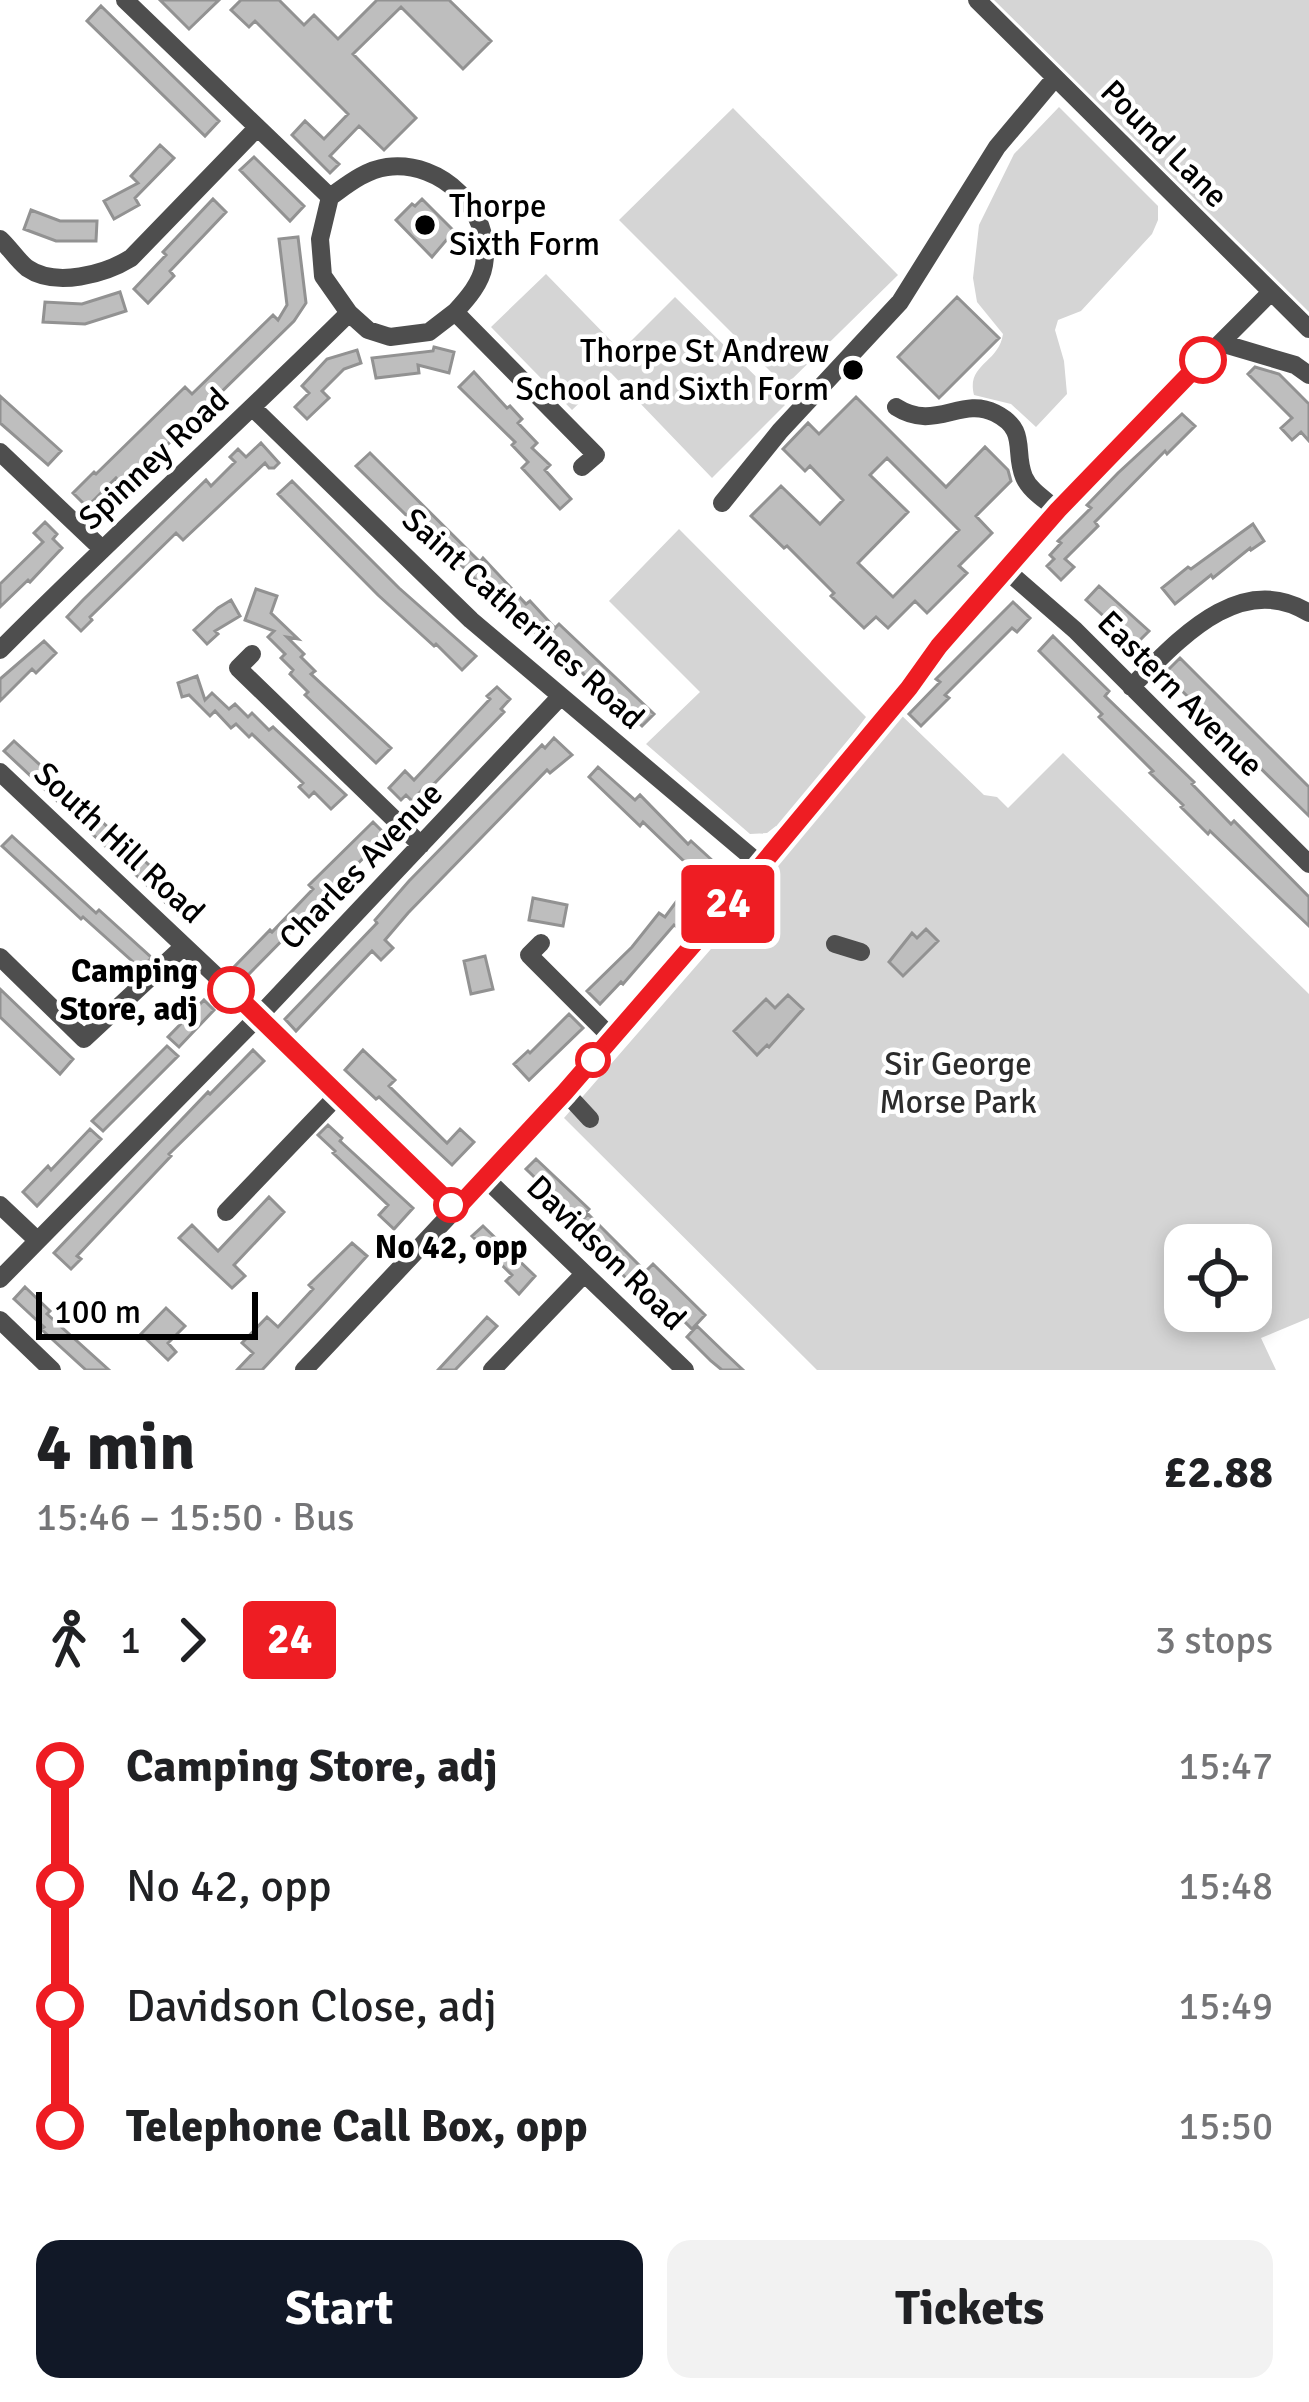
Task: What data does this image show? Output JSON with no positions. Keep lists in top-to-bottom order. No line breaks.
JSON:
{"streets":{"street":["Pound Lane","Spinney Road","Saint Catherines Road","Eastern Avenue","South Hill Road","Charles Avenue","Davidson Road"]},"crossings":[["Spinney Road","Saint Catherines Road"],["Saint Catherines Road","Charles Avenue"],["South Hill Road","Charles Avenue"]],"parks":["Sir George Morse Park"],"places":["Thorpe Sixth Form","Thorpe St Andrew School and Sixth Form","Camping Store, adj","No 42, opp"],"lines":["bus line 24"],"scale_bar":"100 m","page":{"on_map":"24","scale":"100 m","heading":["4 min","15:46 – 15:50 · Bus","£2.88"],"legs":["1","24","3 stops"],"list":[{"name":"Camping Store, adj","value":"15:47"},{"name":"No 42, opp","value":"15:48"},{"name":"Davidson Close, adj","value":"15:49"},{"name":"Telephone Call Box, opp","value":"15:50"}],"buttons":["Start","Tickets"]}}
